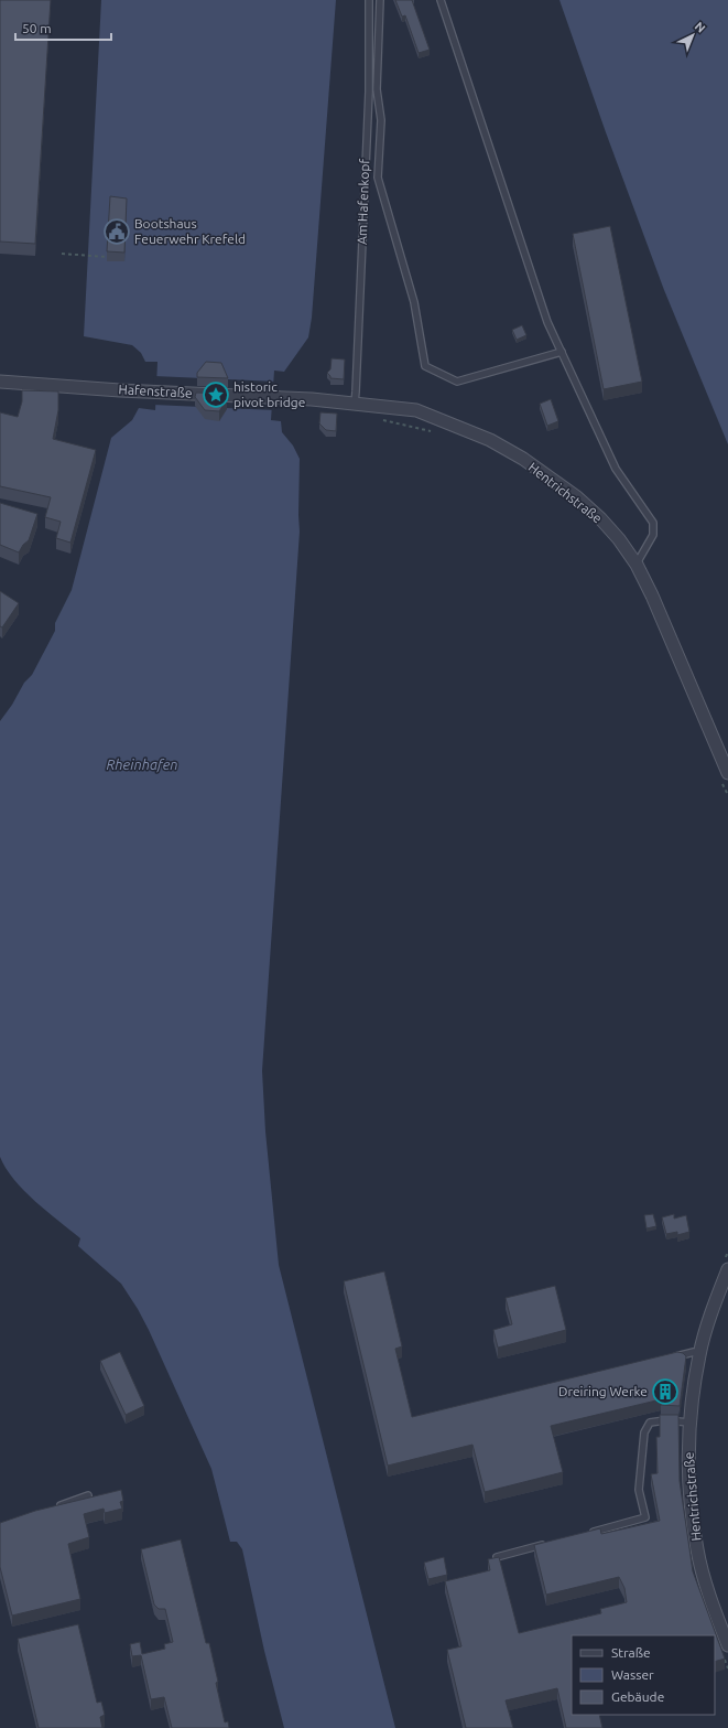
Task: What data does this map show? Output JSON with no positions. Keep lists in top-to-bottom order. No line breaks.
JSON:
{"streets":{"street":["Hafenstraße","Hentrichstraße"],"lane":["Am Hafenkopf"]},"crossings":[["Am Hafenkopf","Hentrichstraße"],["Hafenstraße","Hentrichstraße"]],"water":["Rheinhafen"],"places":{"public building":["Bootshaus Feuerwehr Krefeld"],"place":["historic pivot bridge"],"building":["Dreiring Werke"]},"legend":["Straße","Wasser","Gebäude"],"scale_bar":"50 m","north":"top right"}
